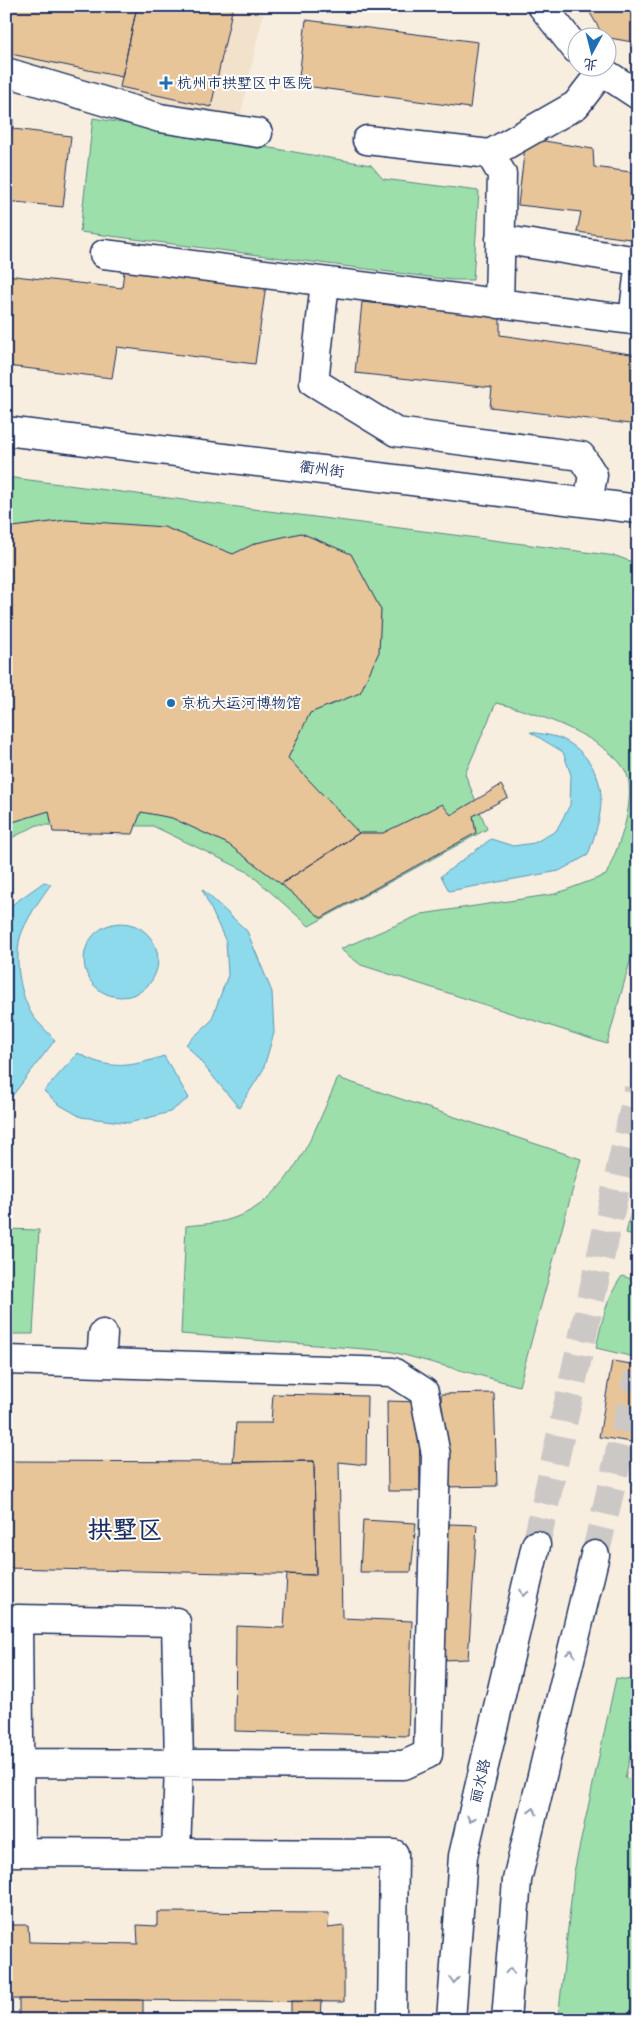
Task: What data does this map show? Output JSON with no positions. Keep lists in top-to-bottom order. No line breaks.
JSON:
{"streets":{"main road":["衢州街","丽水路"]},"districts":["拱墅区"],"places":{"health":["杭州市拱墅区中医院"],"other":["京杭大运河博物馆"]},"north":"bottom"}
